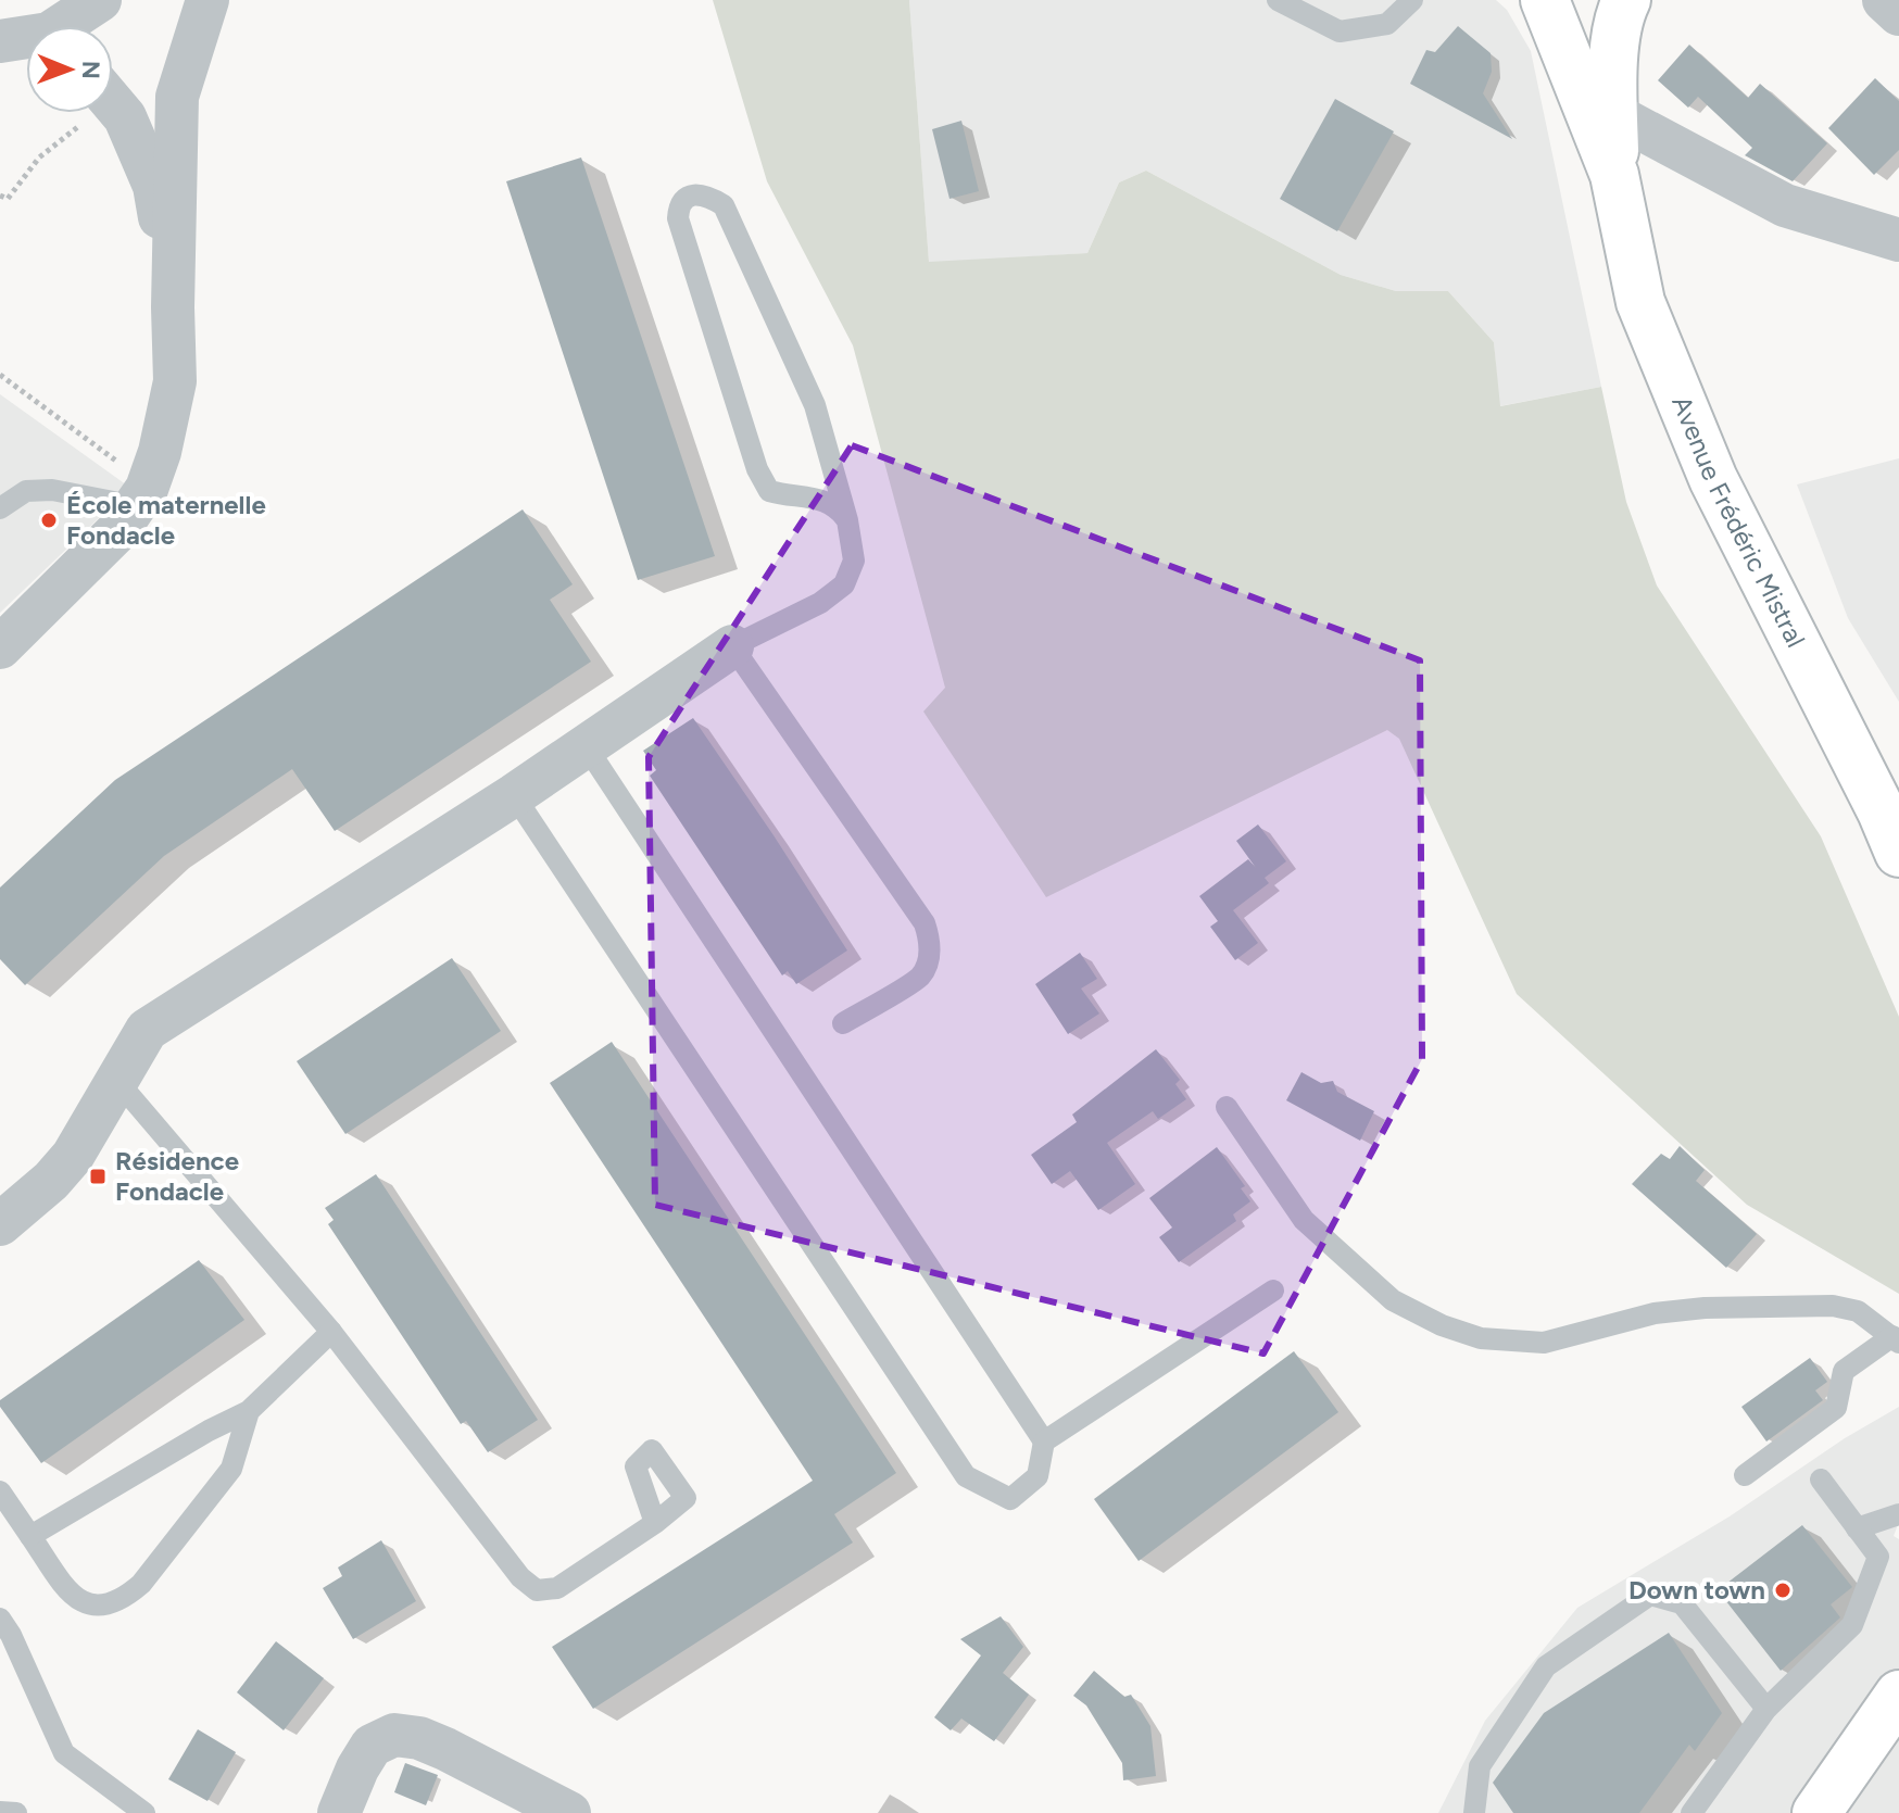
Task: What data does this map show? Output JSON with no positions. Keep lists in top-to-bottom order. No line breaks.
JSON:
{"streets":{"main road":["Avenue Frédéric Mistral"]},"places":{"other":["École maternelle Fondacle","Down town"],"transit":["Résidence Fondacle"]},"north":"right"}
